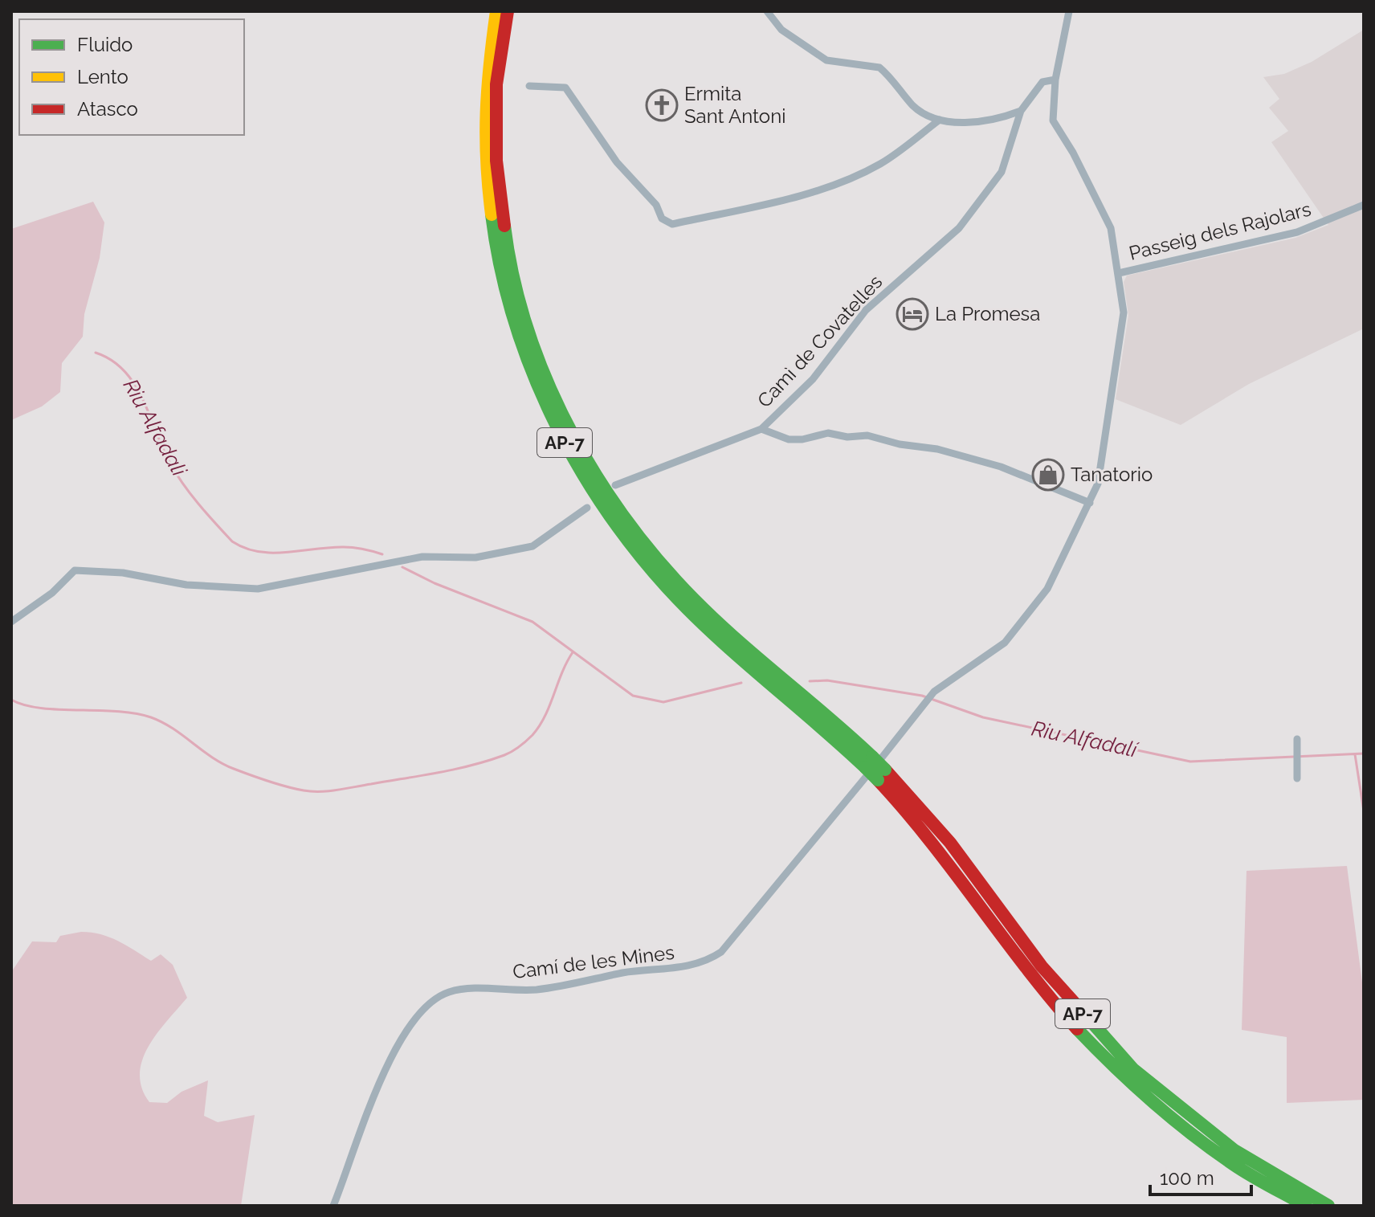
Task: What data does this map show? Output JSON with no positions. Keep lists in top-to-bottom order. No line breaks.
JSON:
{"streets":{"highway":["AP-7"],"street":["Passeig dels Rajolars","Camì de Covatelles","Camí de les Mines"]},"crossings":[["Passeig dels Rajolars","Camí de les Mines"],["Camì de Covatelles","Camí de les Mines"],["AP-7","Camí de les Mines"]],"water":["Riu Alfadali","Riu Alfadalí"],"places":{"church":["Ermita Sant Antoni"],"hotel":["La Promesa"],"shop":["Tanatorio"]},"legend":["Fluido","Lento","Atasco"],"scale_bar":"100 m"}
